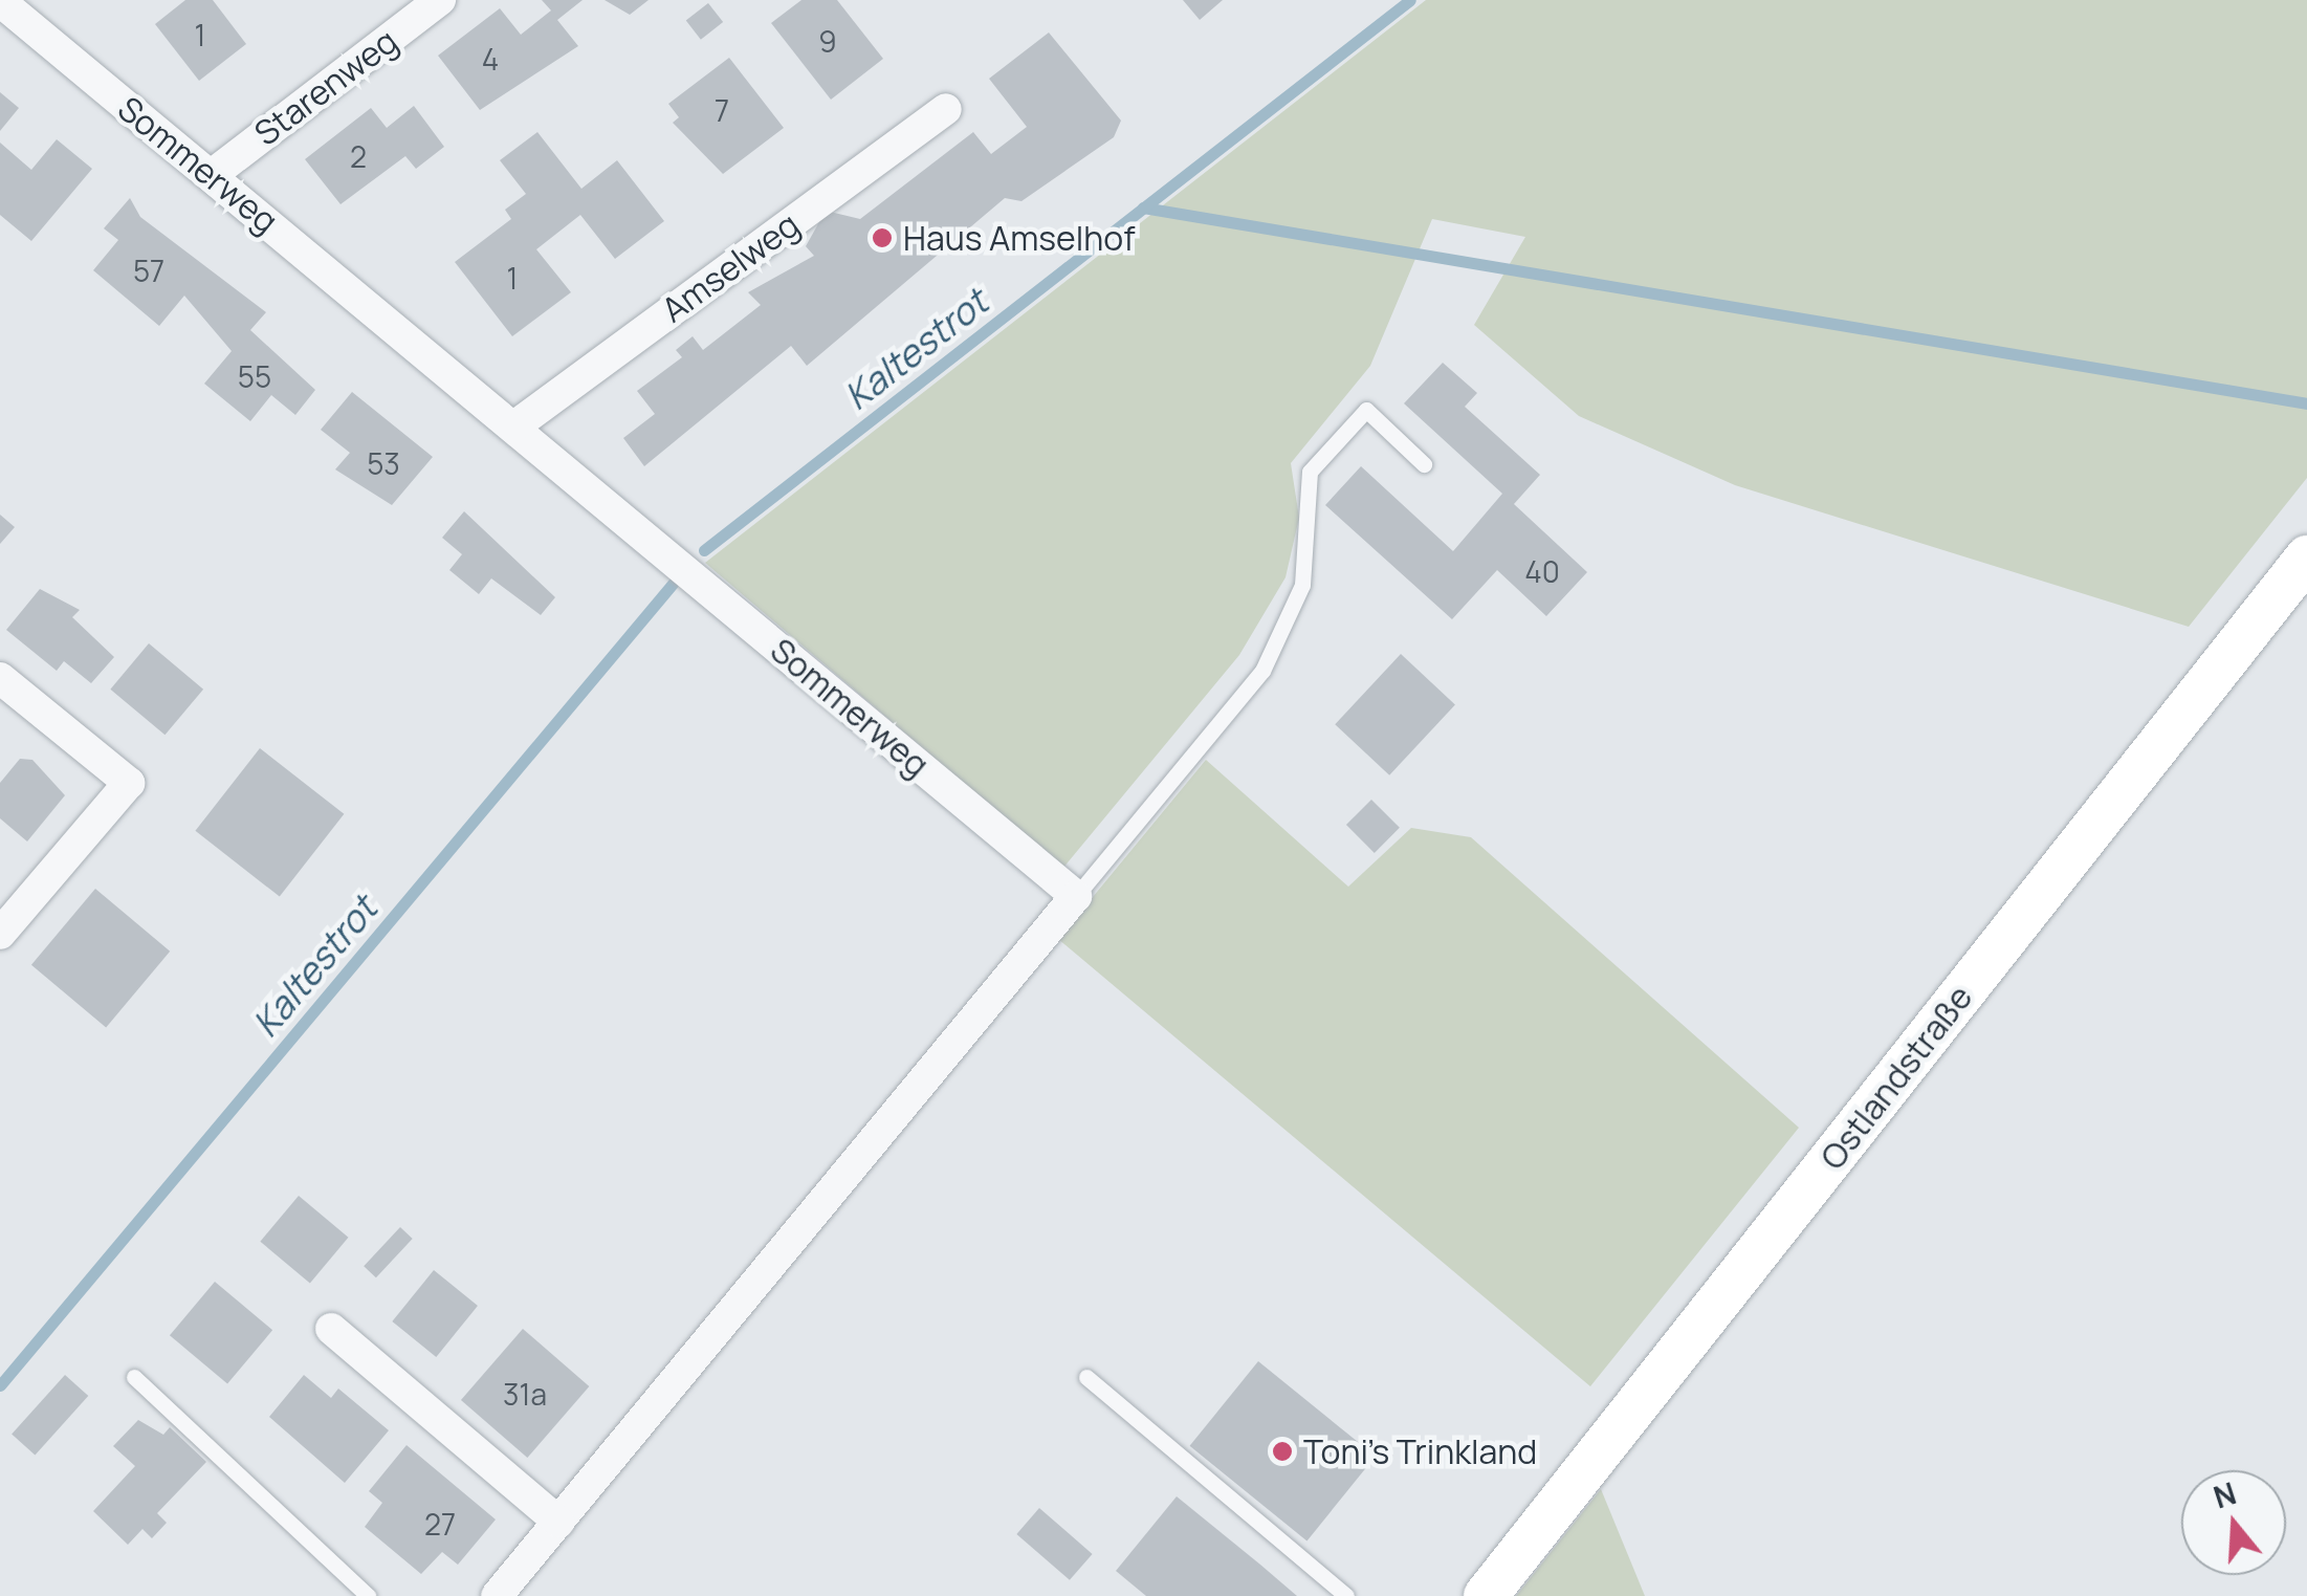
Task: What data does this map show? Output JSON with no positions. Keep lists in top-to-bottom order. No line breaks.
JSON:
{"streets":{"main road":["Ostlandstraße"],"street":["Starenweg","Sommerweg","Amselweg"]},"crossings":[["Starenweg","Sommerweg"],["Sommerweg","Amselweg"]],"water":["Kaltestrot"],"places":["Haus Amselhof","Toni's Trinkland"],"house_numbers":["1","9","4","7","2","57","1","55","53","40","31a","27"],"north":"top"}
